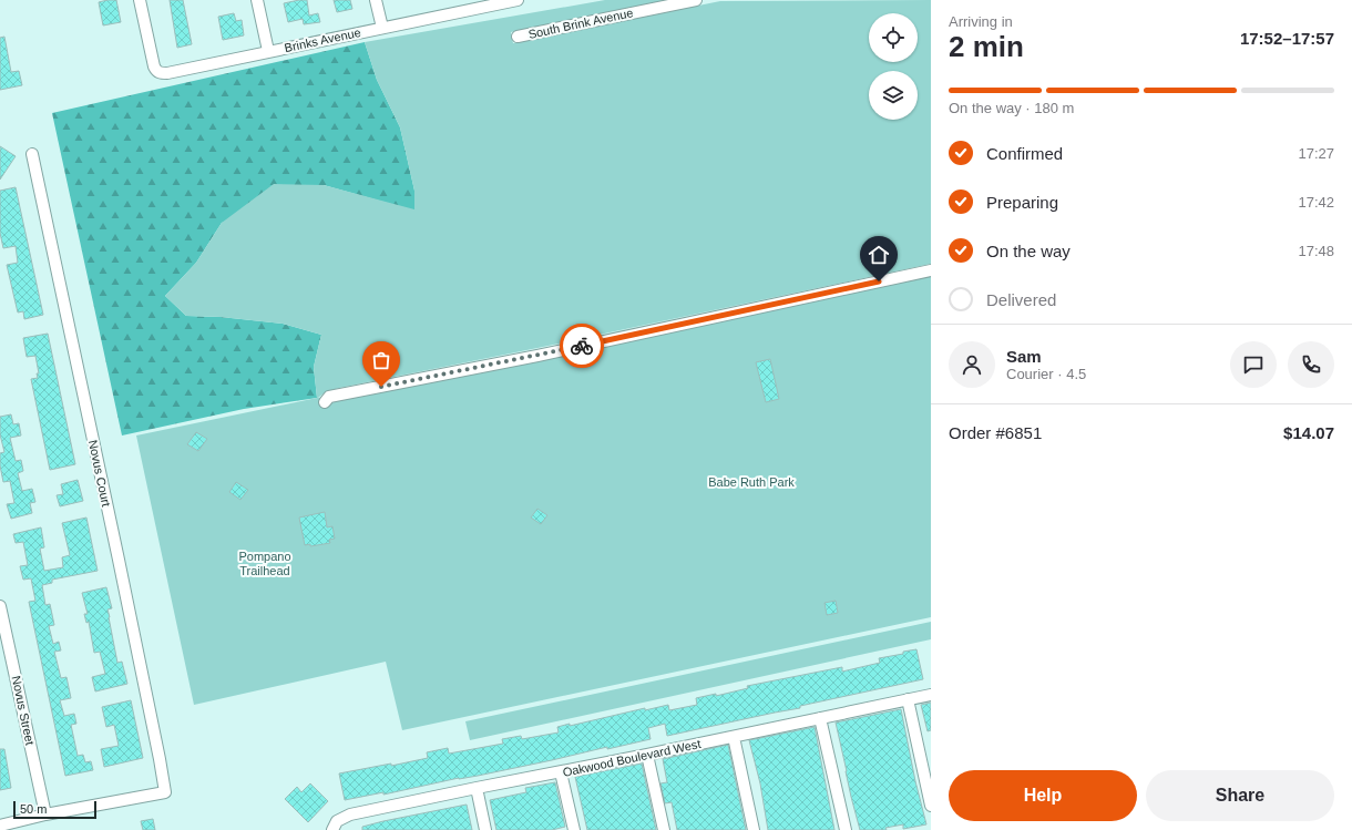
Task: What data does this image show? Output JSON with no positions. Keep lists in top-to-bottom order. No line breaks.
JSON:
{"streets":{"street":["South Brink Avenue","Brinks Avenue","Novus Court","Novus Street","Oakwood Boulevard West"]},"crossings":[["Novus Court","Novus Street"]],"parks":["Babe Ruth Park","Pompano Trailhead"],"scale_bar":"50 m","page":{"heading":["2 min","Arriving in","17:52–17:57"],"panel":["Sam","Courier · 4.5","Order #6851","$14.07"],"bar":"On the way · 180 m","list":[["Confirmed","17:27"],["Preparing","17:42"],["On the way","17:48"],"Delivered"],"buttons":["Help","Share"],"scale":"50 m"}}
